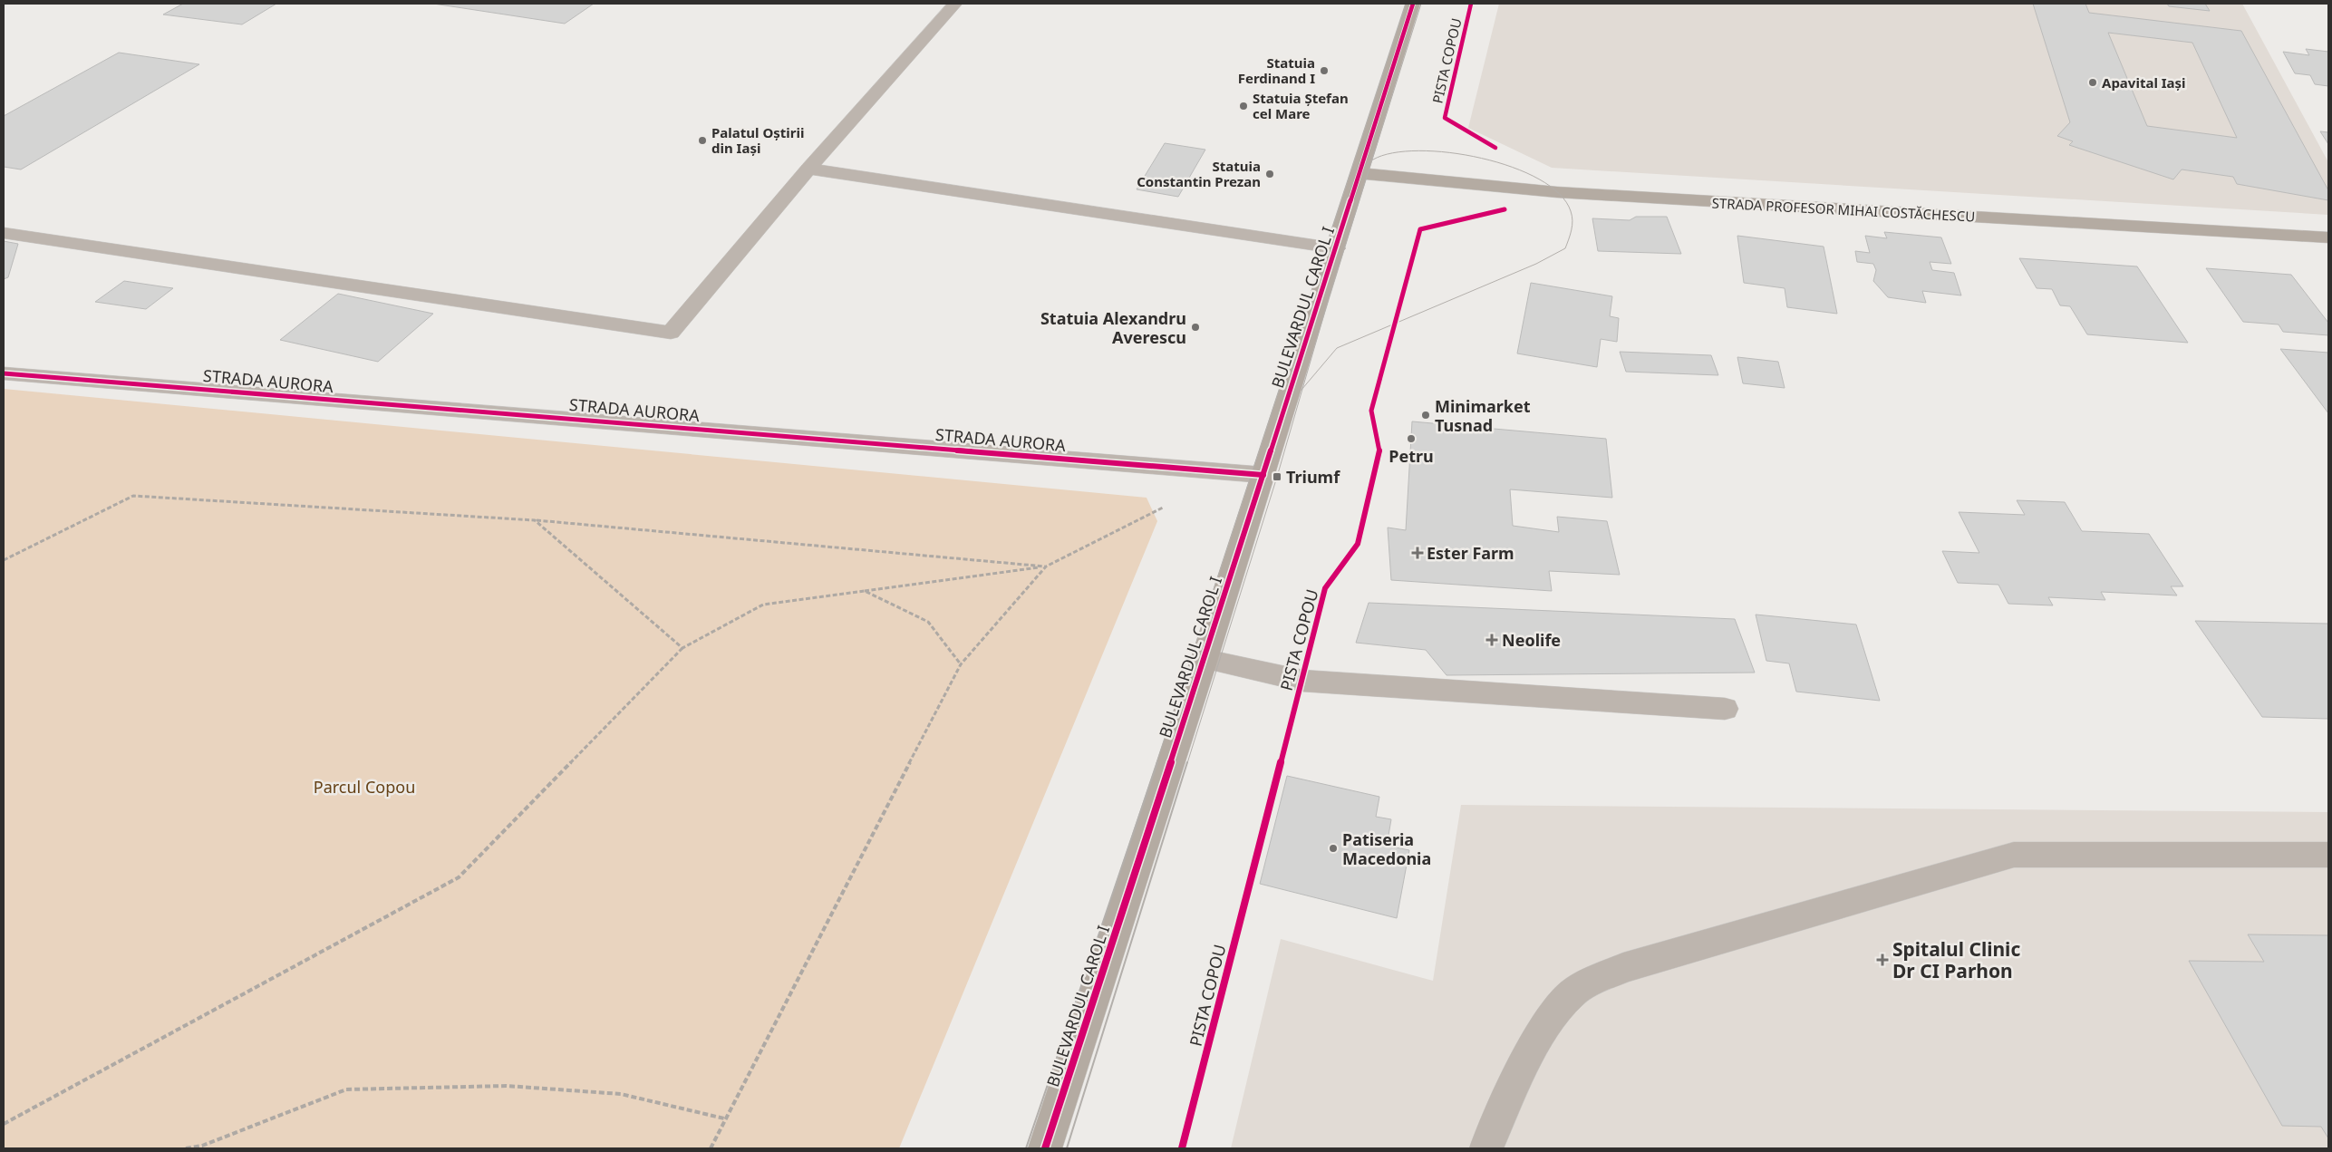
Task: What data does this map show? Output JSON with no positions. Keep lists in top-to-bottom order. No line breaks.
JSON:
{"streets":{"main road":["STRADA PROFESOR MIHAI COSTĂCHESCU","BULEVARDUL CAROL I"],"street":["STRADA AURORA"],"cycle path":["PISTA COPOU"]},"crossings":[["STRADA PROFESOR MIHAI COSTĂCHESCU","BULEVARDUL CAROL I"],["BULEVARDUL CAROL I","STRADA AURORA"]],"parks":["Parcul Copou"],"places":{"other":["Statuia Ferdinand I","Apavital Iași","Statuia Ștefan cel Mare","Palatul Oștirii din Iași","Statuia Constantin Prezan","Statuia Alexandru Averescu","Minimarket Tusnad","Petru","Patiseria Macedonia"],"transit":["Triumf"],"health":["Ester Farm","Neolife","Spitalul Clinic Dr CI Parhon"]}}
